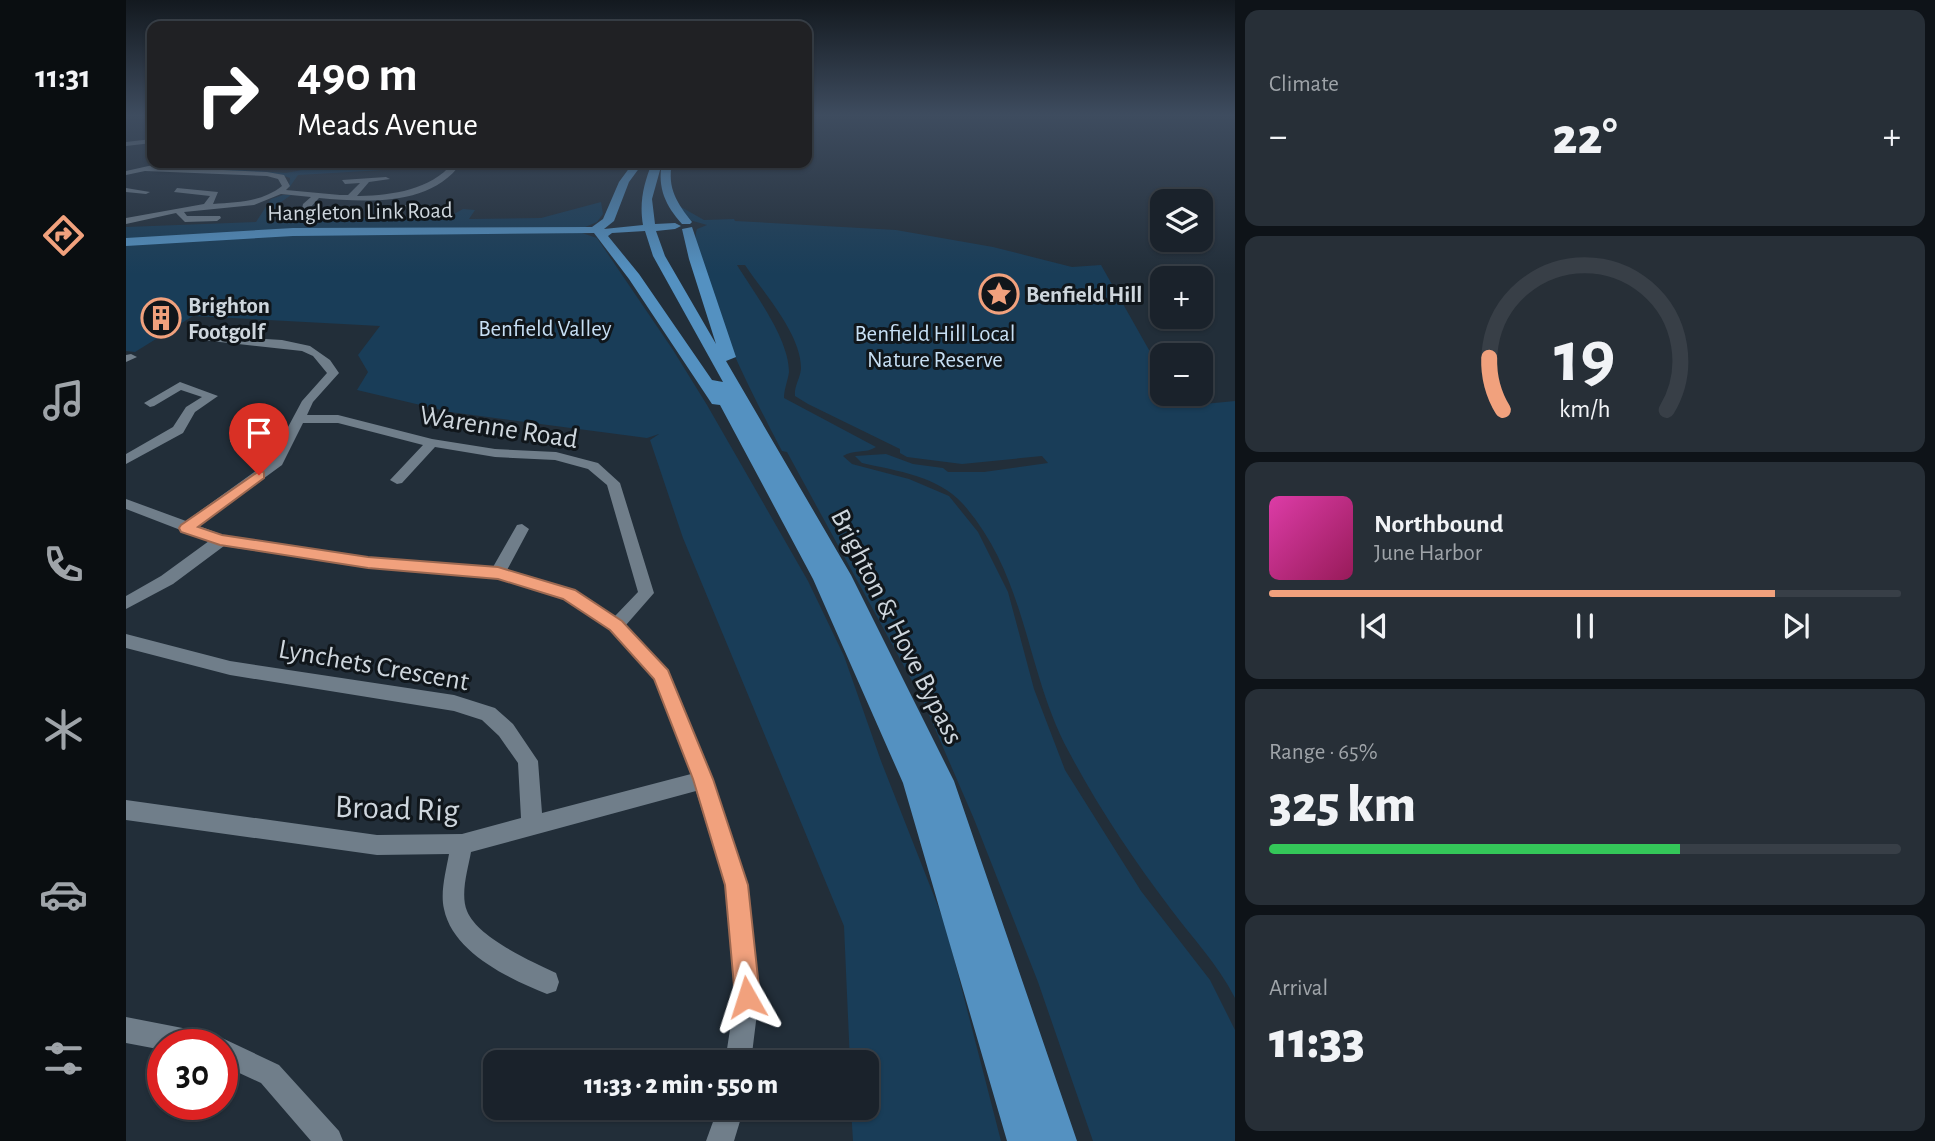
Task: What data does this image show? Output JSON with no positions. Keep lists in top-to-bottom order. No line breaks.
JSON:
{"streets":{"highway":["Hangleton Link Road","Brighton & Hove Bypass"],"street":["Warenne Road","Lynchets Crescent","Broad Rig"]},"crossings":[["Lynchets Crescent","Broad Rig"]],"parks":["Benfield Valley","Benfield Hill Local Nature Reserve"],"places":{"place":["Benfield Hill"],"building":["Brighton Footgolf"]},"page":{"tabs":"11:31","tile":["Climate",["Range · 65%","325 km"],["Arrival","11:33"]],"turn":["490 m","Meads Avenue"],"heat":["−","22°","+"],"map_buttons":["+","−"],"song":["Northbound","June Harbor"],"limit":"30","trip":"11:33 · 2 min · 550 m","gauge":["19","km/h"]}}
